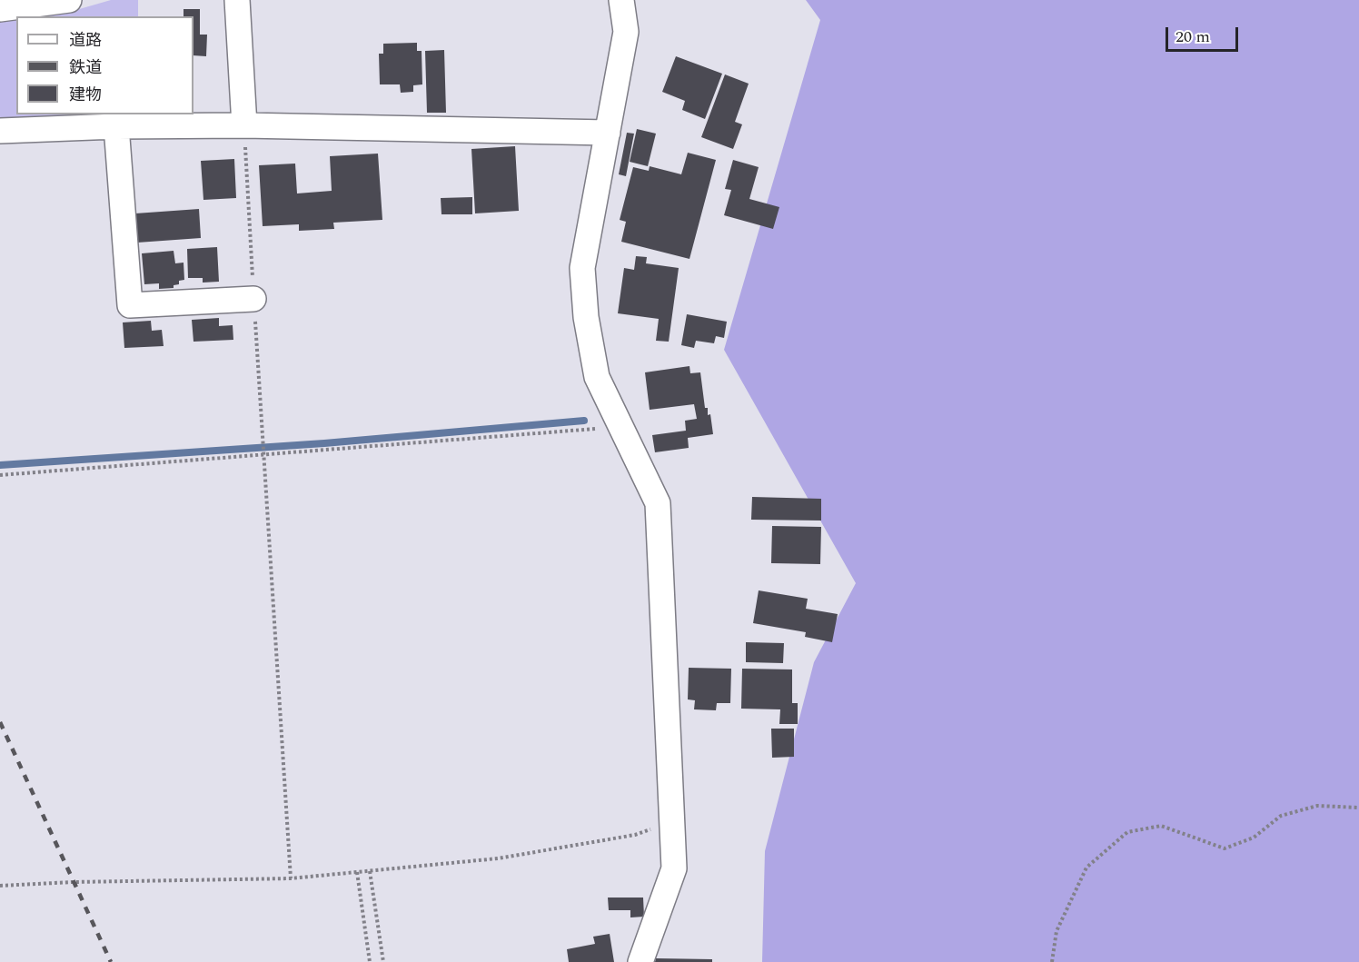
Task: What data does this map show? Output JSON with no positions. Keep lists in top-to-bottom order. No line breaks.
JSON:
{"legend":["道路","鉄道","建物"],"scale_bar":"20 m"}
